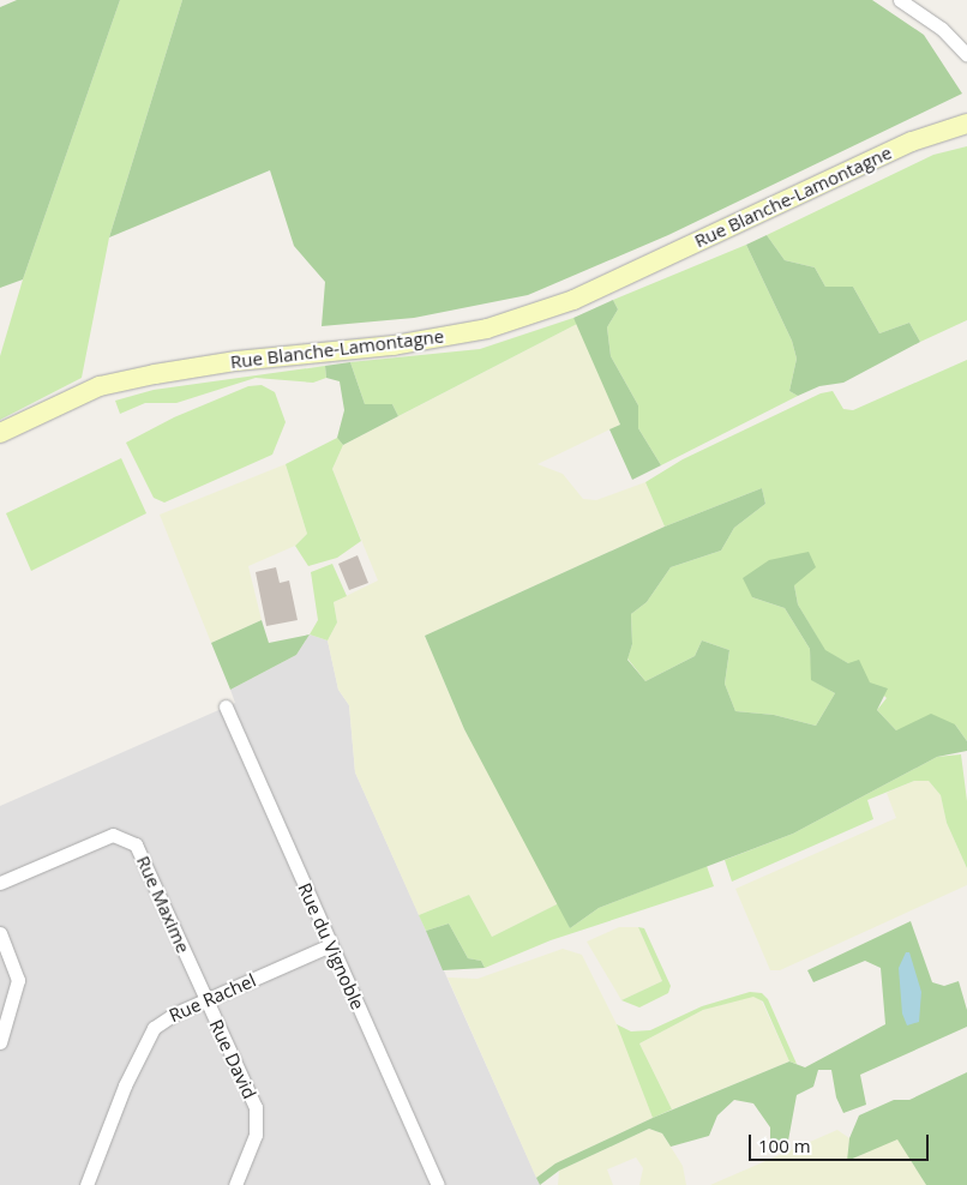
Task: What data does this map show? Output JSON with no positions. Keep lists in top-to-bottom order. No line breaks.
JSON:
{"streets":{"street":["Rue Blanche-Lamontagne","Rue Maxime","Rue du Vignoble","Rue Rachel","Rue David"]},"crossings":[["Rue Maxime","Rue Rachel"],["Rue Maxime","Rue David"],["Rue du Vignoble","Rue Rachel"],["Rue Rachel","Rue David"]],"scale_bar":"100 m"}
